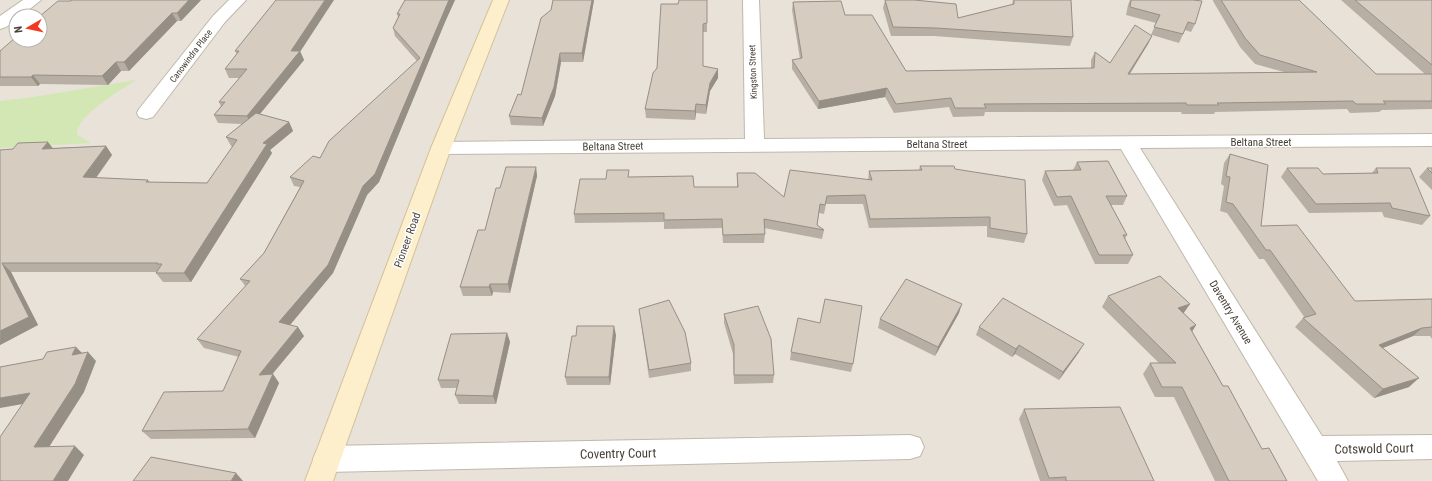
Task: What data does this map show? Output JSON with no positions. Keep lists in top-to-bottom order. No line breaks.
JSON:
{"streets":{"main road":["Pioneer Road"],"street":["Canowindra Place","Kingston Street","Beltana Street","Daventry Avenue","Cotswold Court","Coventry Court"]},"crossings":[["Kingston Street","Beltana Street"],["Beltana Street","Pioneer Road"],["Beltana Street","Daventry Avenue"],["Pioneer Road","Coventry Court"],["Daventry Avenue","Cotswold Court"]],"north":"left"}
